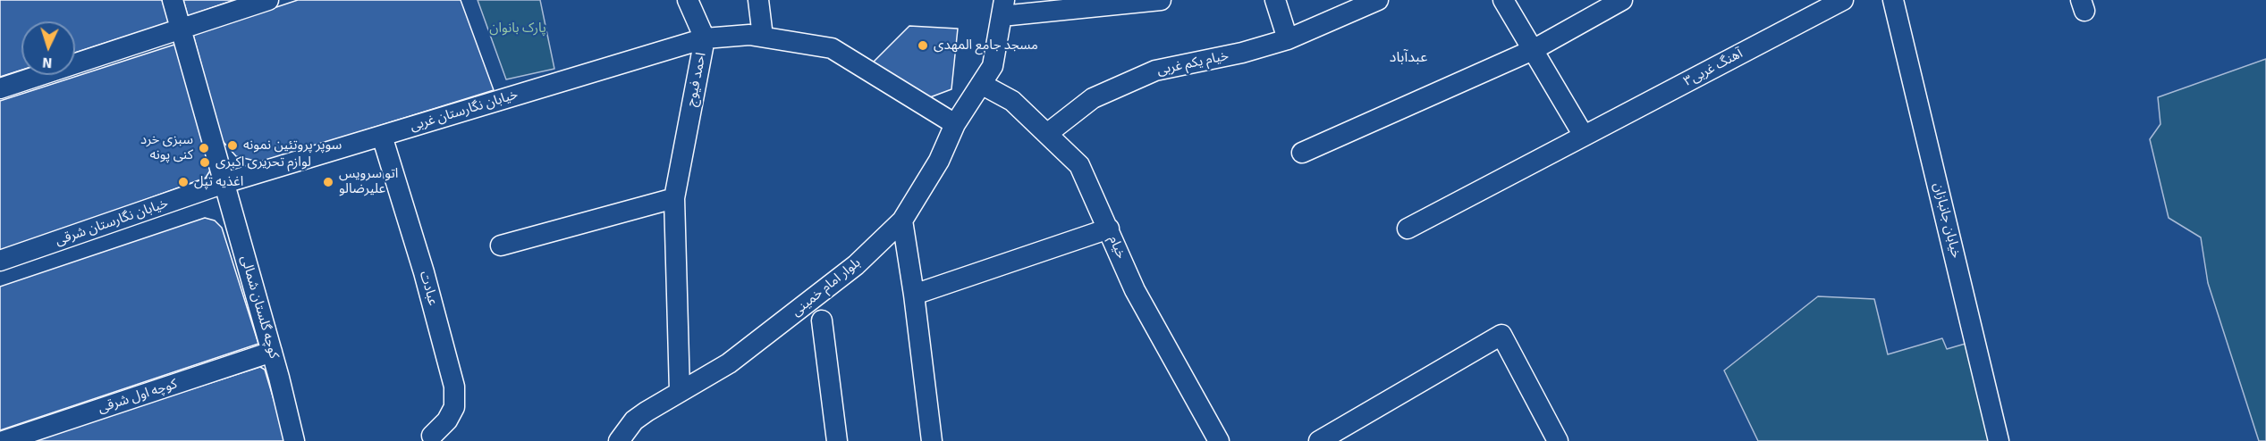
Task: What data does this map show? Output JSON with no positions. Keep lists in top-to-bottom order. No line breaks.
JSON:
{"streets":{"street":["خیام یکم غربی","آهنگ غربی۳","احمد فیوج","خیابان نگارستان غربی","خیابان جانبازان","خیابان نگارستان شرقی","خیام","بلوار امام خمینی","عبادت","کوچه گلستان شمالی","کوچه اول شرقی"]},"crossings":[["خیام یکم غربی","خیام"],["احمد فیوج","خیابان نگارستان غربی"],["احمد فیوج","بلوار امام خمینی"],["خیابان نگارستان غربی","خیابان نگارستان شرقی"],["خیابان نگارستان غربی","عبادت"],["خیابان نگارستان غربی","کوچه گلستان شمالی"],["خیابان نگارستان شرقی","کوچه گلستان شمالی"],["خیام","بلوار امام خمینی"],["کوچه گلستان شمالی","کوچه اول شرقی"]],"districts":["عبدآباد"],"parks":["پارک بانوان"],"places":["مسجد جامع المهدی","سوپر پروتئین نمونه","سبزی خرد کنی پونه","لوازم تحریری اکبری","اغذیه تپل","اتو سرویس علیرضالو"],"north":"bottom"}
